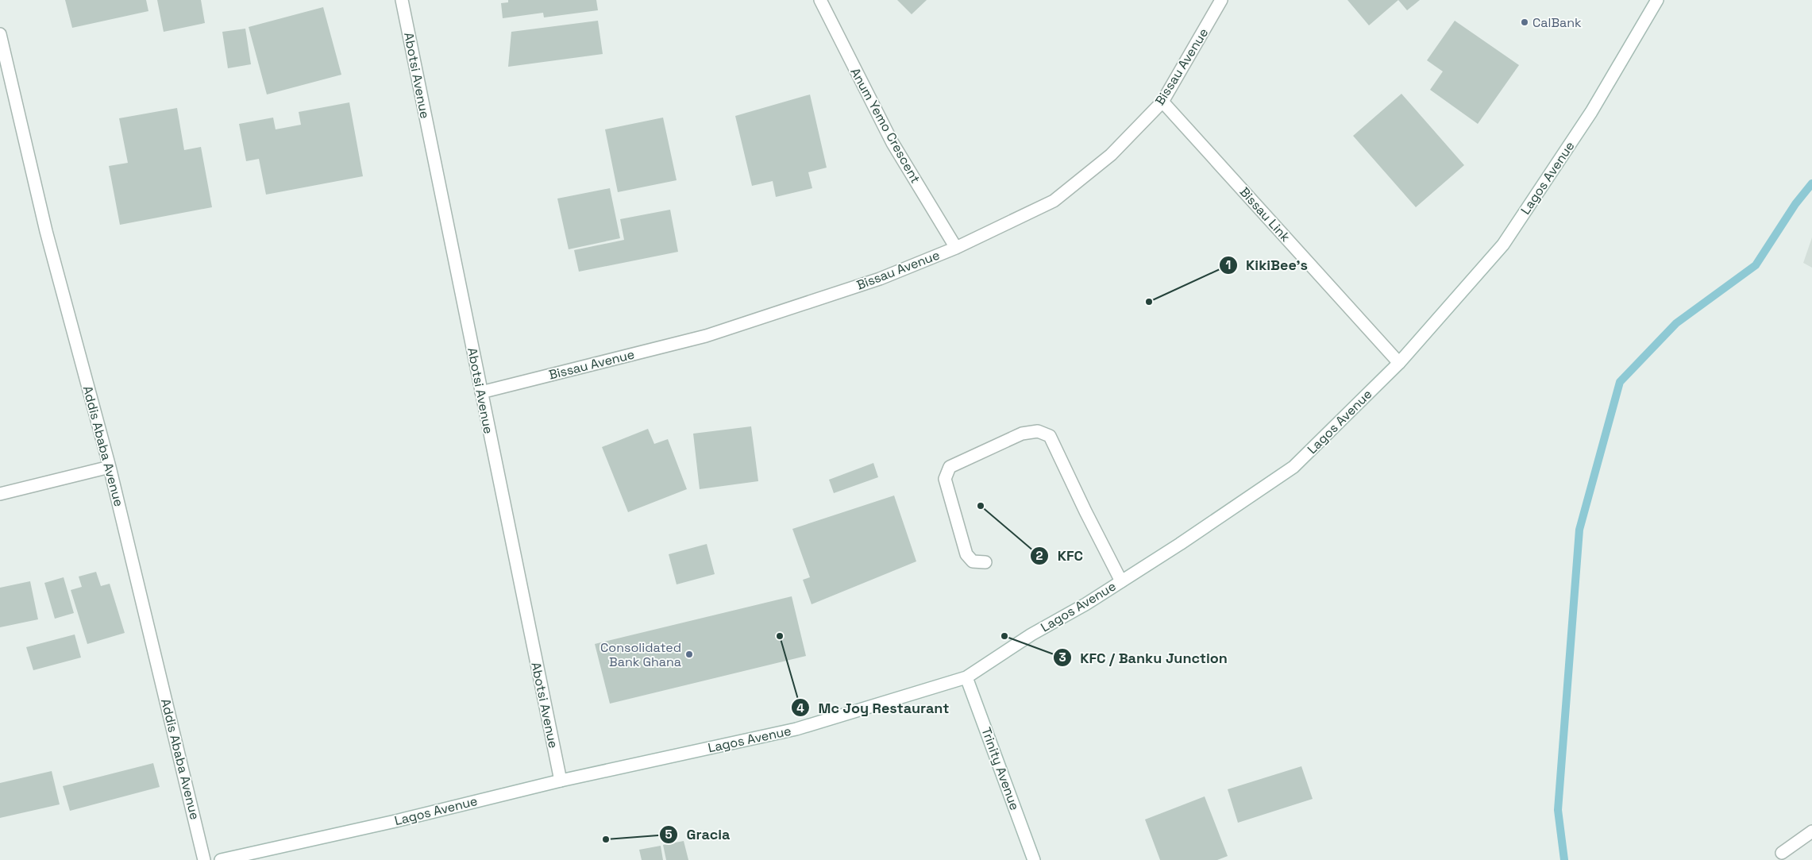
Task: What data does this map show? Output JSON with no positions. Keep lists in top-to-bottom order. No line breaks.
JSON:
{"streets":{"street":["Bissau Avenue","Abotsi Avenue","Anum Yemo Crescent","Lagos Avenue","Bissau Link","Addis Ababa Avenue","Trinity Avenue"]},"crossings":[["Bissau Avenue","Abotsi Avenue"],["Bissau Avenue","Anum Yemo Crescent"],["Bissau Avenue","Bissau Link"],["Abotsi Avenue","Lagos Avenue"],["Lagos Avenue","Bissau Link"],["Lagos Avenue","Trinity Avenue"]],"places":["CalBank","KikiBee's","KFC","Mc Joy Restaurant","KFC / Banku Junction","Consolidated Bank Ghana","Gracia"]}
